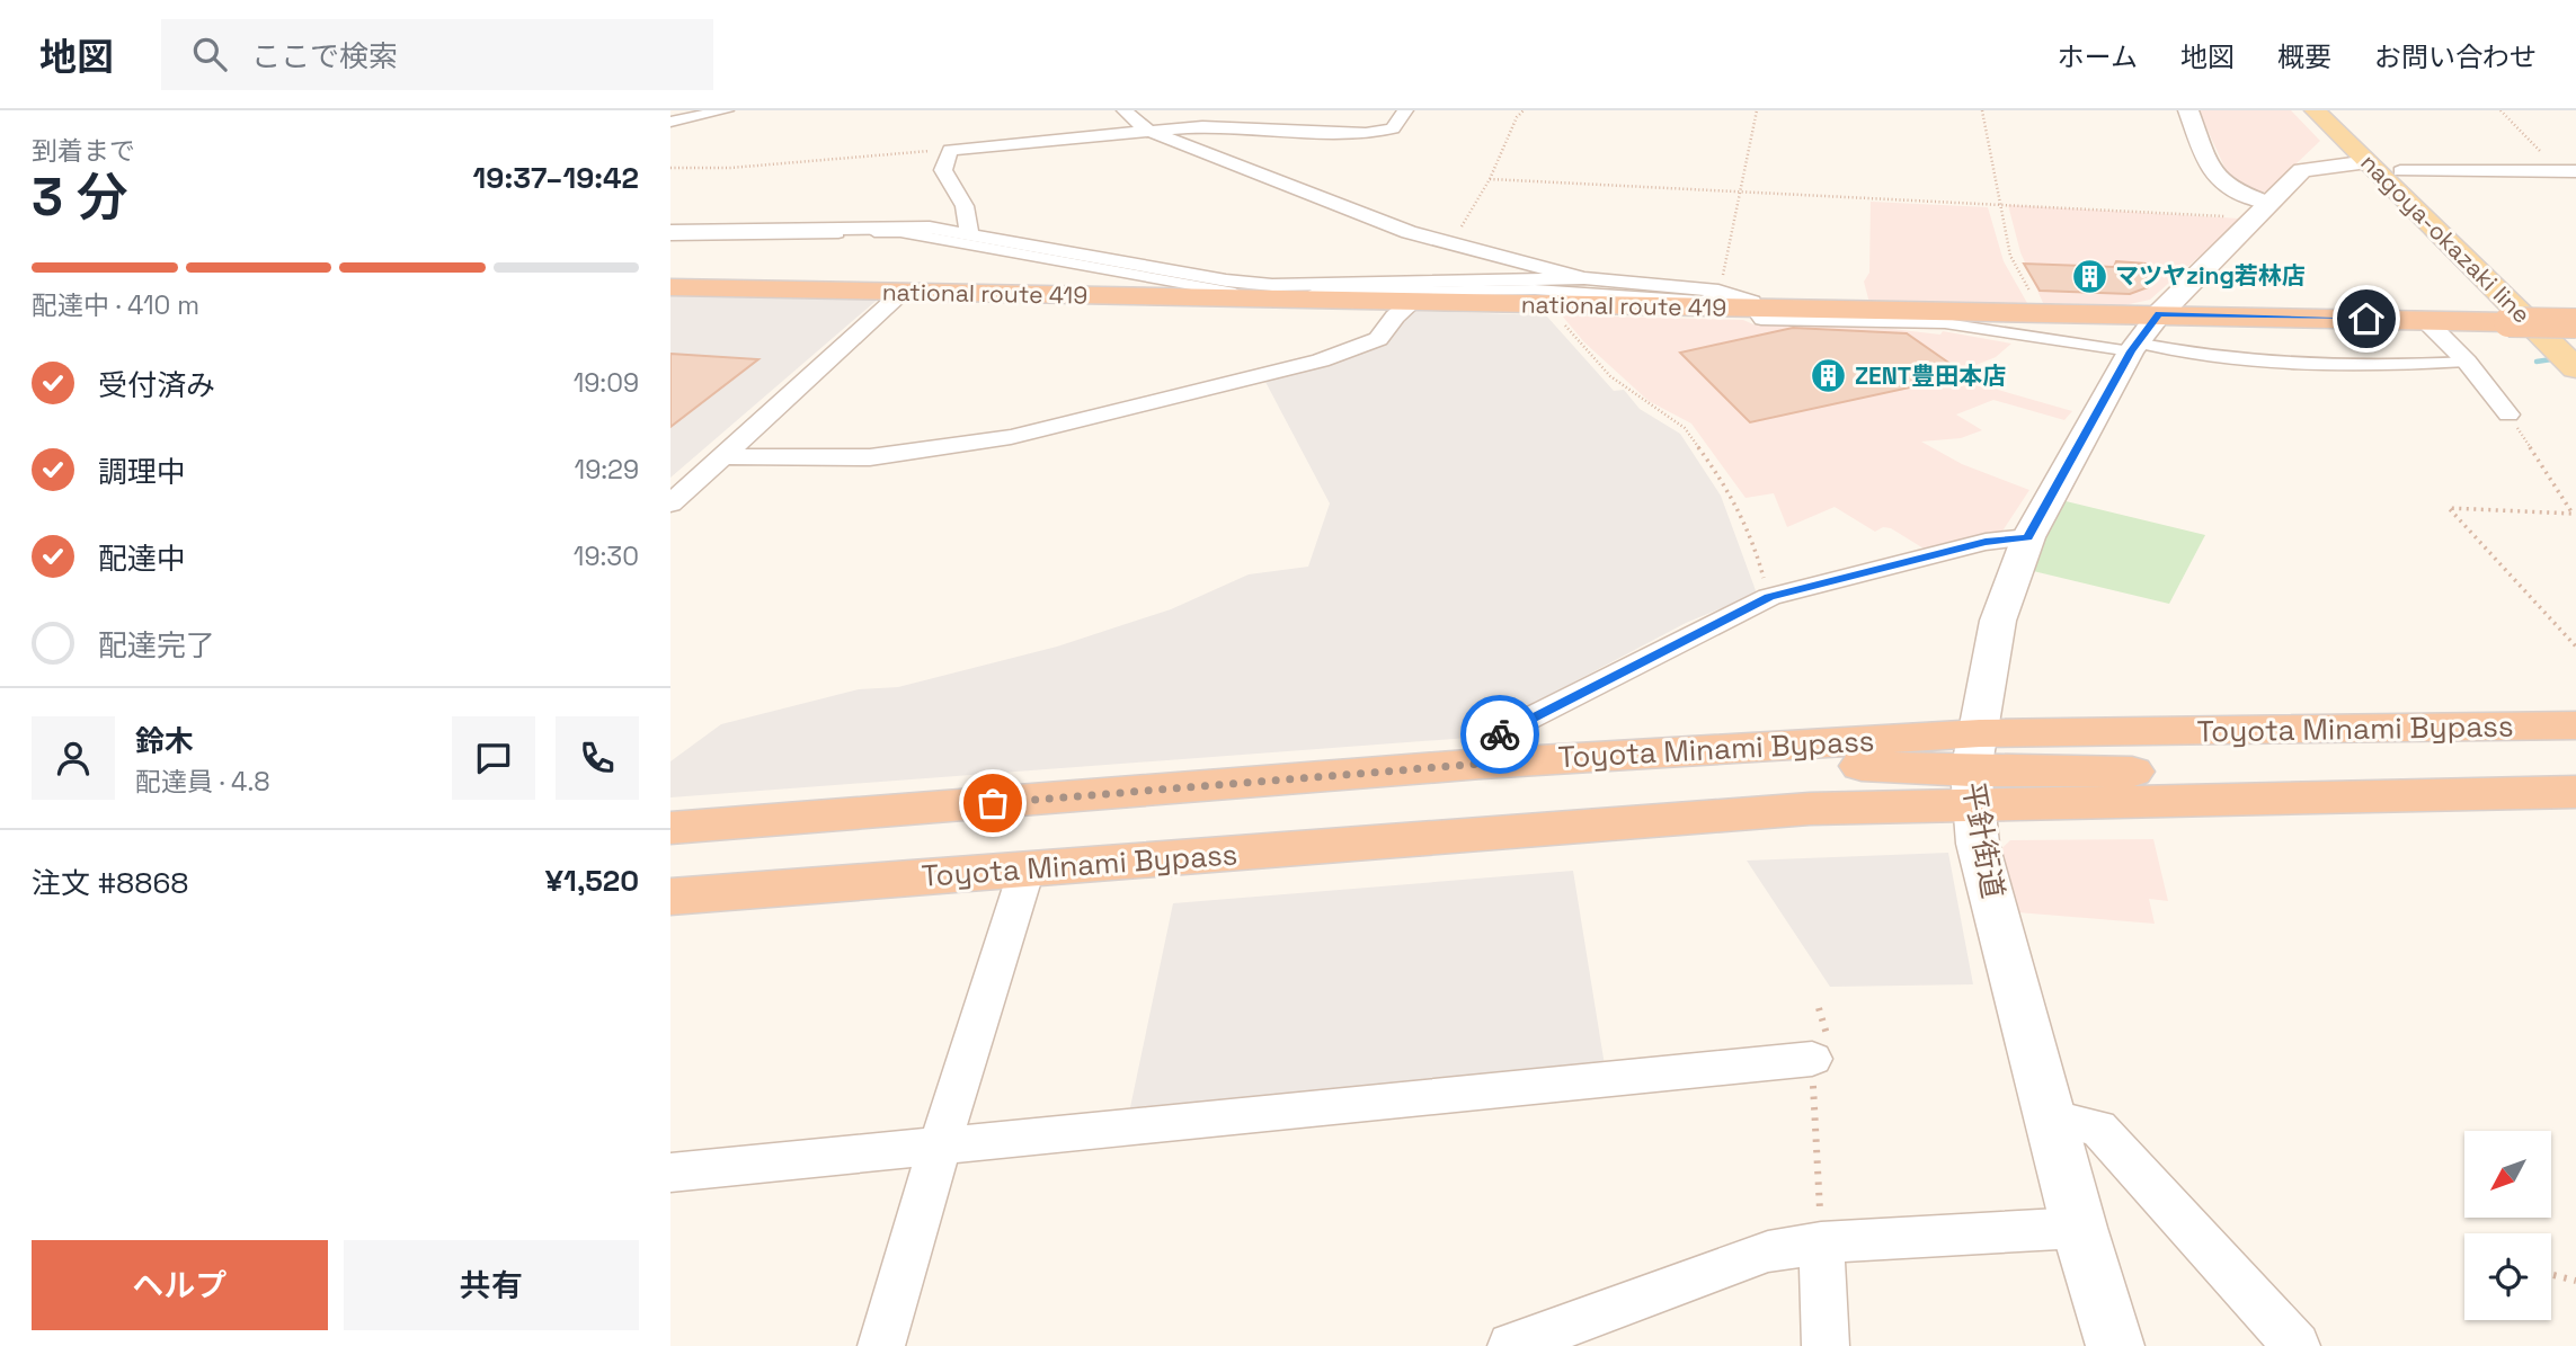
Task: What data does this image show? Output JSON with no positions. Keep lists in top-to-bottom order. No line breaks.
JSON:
{"streets":{"highway":["national route 419","Toyota Minami Bypass"],"main road":["nagoya-okazaki line"],"street":["平針街道"]},"crossings":[["national route 419","平針街道"],["Toyota Minami Bypass","平針街道"]],"places":{"building":["マツヤzing若林店","ZENT豊田本店"]},"north":"bottom left","page":{"header":"地図","search":"ここで検索","nav":["ホーム","地図","概要","お問い合わせ"],"heading":["3 分","到着まで","19:37–19:42"],"panel":["鈴木","配達員 · 4.8","注文 #8868","¥1,520"],"bar":"配達中 · 410 m","list":[["受付済み","19:09"],["調理中","19:29"],["配達中","19:30"],"配達完了"],"buttons":["ヘルプ","共有"]}}
